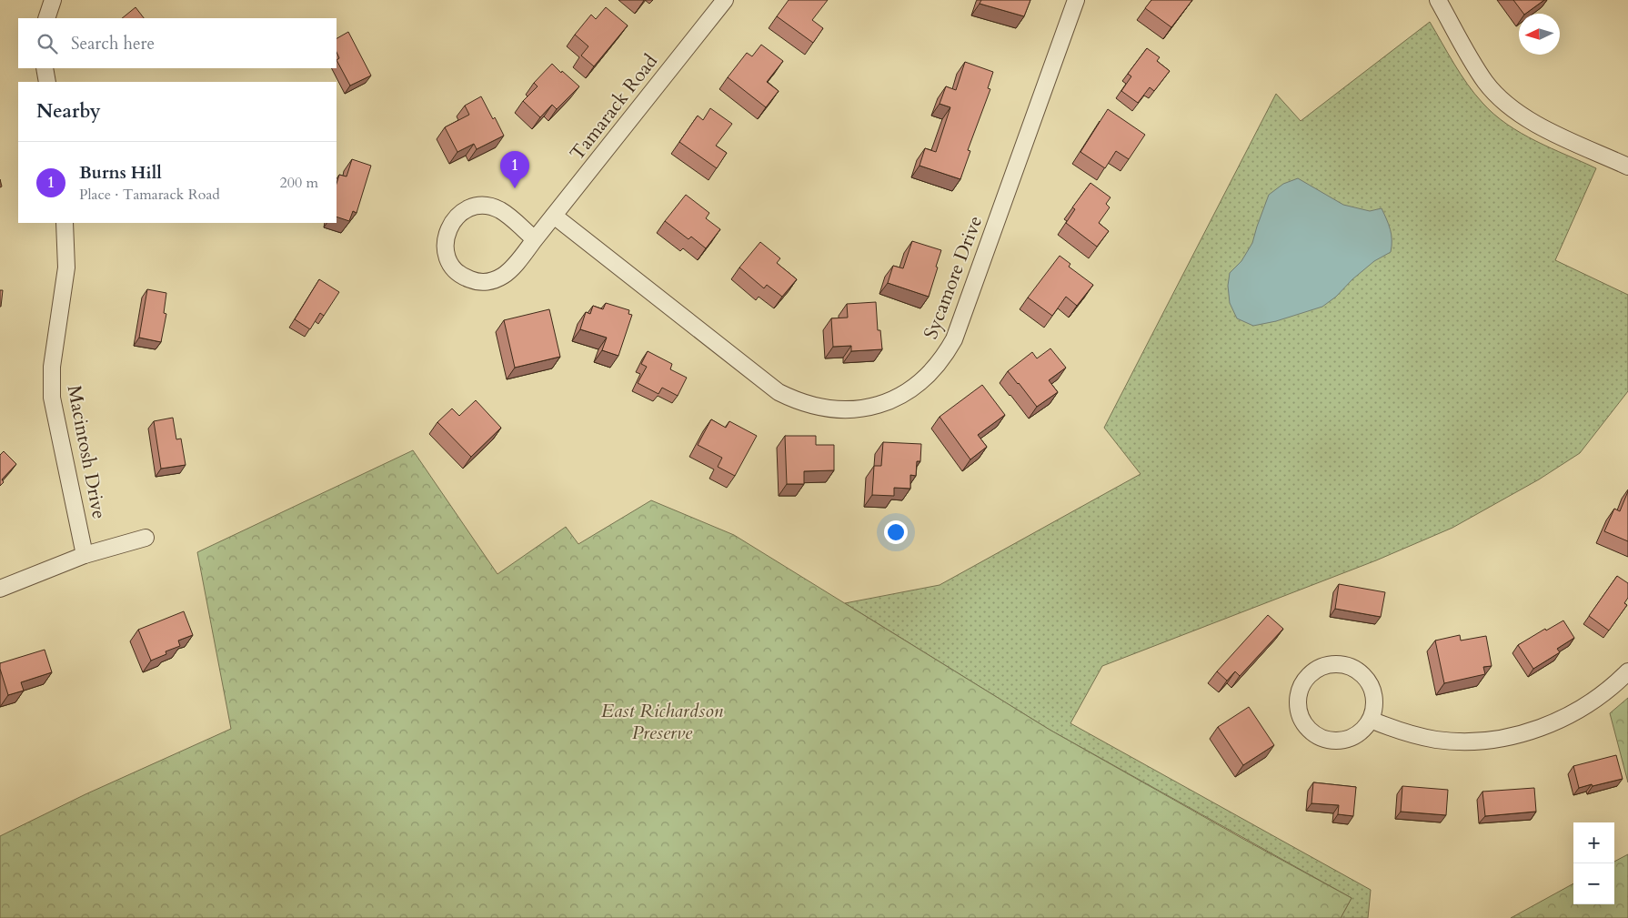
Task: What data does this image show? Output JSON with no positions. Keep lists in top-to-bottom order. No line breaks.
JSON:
{"streets":{"street":["Tamarack Road","Sycamore Drive","Macintosh Drive"]},"crossings":[["Tamarack Road","Sycamore Drive"]],"parks":["East Richardson Preserve"],"north":"left","page":{"search":"Search here","heading":"Nearby","list":[{"mark":"1","name":"Burns Hill","note":"Place · Tamarack Road","value":"200 m"}],"pins":"1","map_buttons":["+","−"]}}
